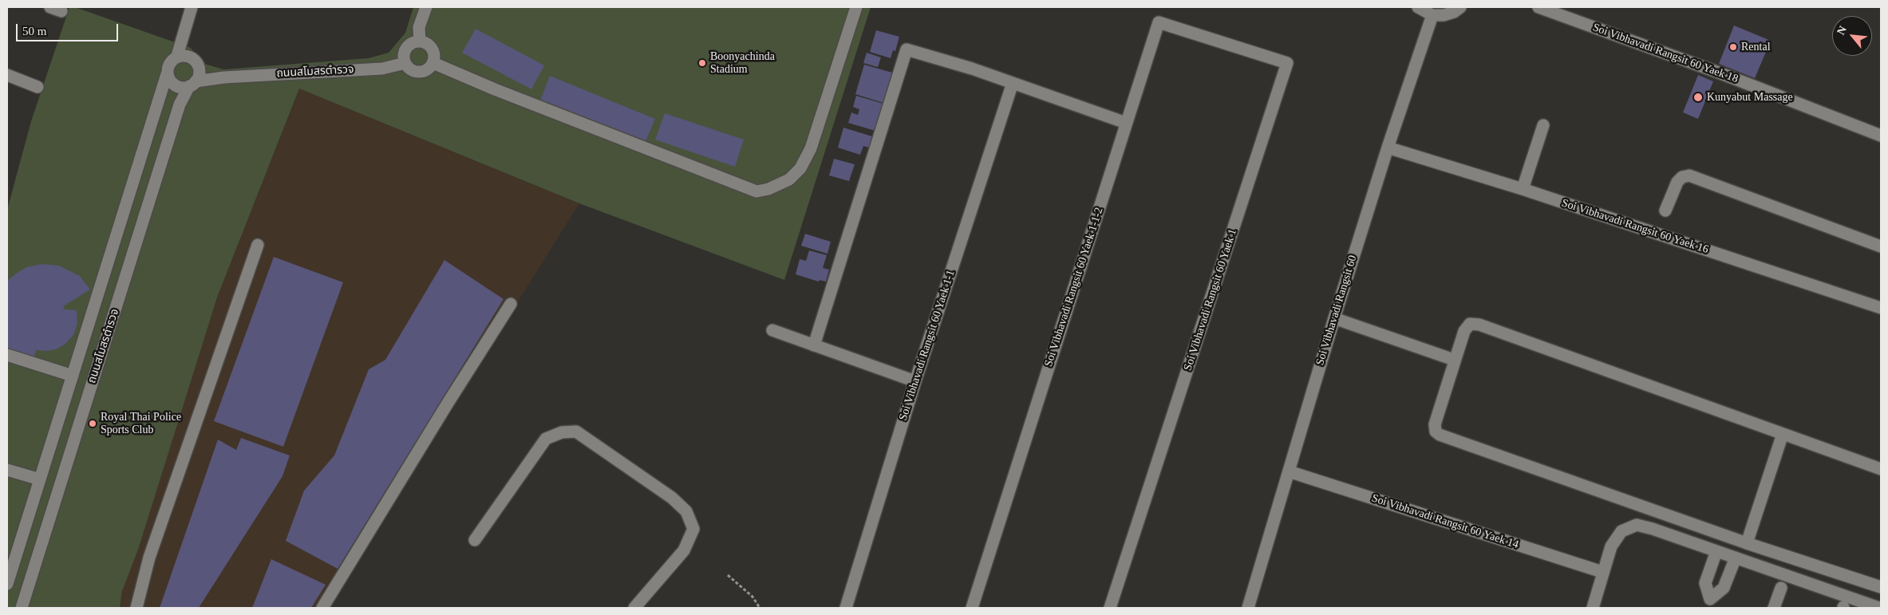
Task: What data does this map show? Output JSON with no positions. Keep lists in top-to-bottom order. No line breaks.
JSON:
{"streets":{"street":["Soi Vibhavadi Rangsit 60 Yaek 18","ถนนสโมสรตำรวจ","Soi Vibhavadi Rangsit 60 Yaek 16","Soi Vibhavadi Rangsit 60 Yaek 1-1-2","Soi Vibhavadi Rangsit 60 Yaek 1","Soi Vibhavadi Rangsit 60","Soi Vibhavadi Rangsit 60 Yaek 1-1","Soi Vibhavadi Rangsit 60 Yaek 14"]},"crossings":[["Soi Vibhavadi Rangsit 60 Yaek 16","Soi Vibhavadi Rangsit 60"],["Soi Vibhavadi Rangsit 60 Yaek 1-1-2","Soi Vibhavadi Rangsit 60 Yaek 1"],["Soi Vibhavadi Rangsit 60","Soi Vibhavadi Rangsit 60 Yaek 14"]],"places":["Rental","Boonyachinda Stadium","Kunyabut Massage","Royal Thai Police Sports Club"],"scale_bar":"50 m","north":"top left"}
